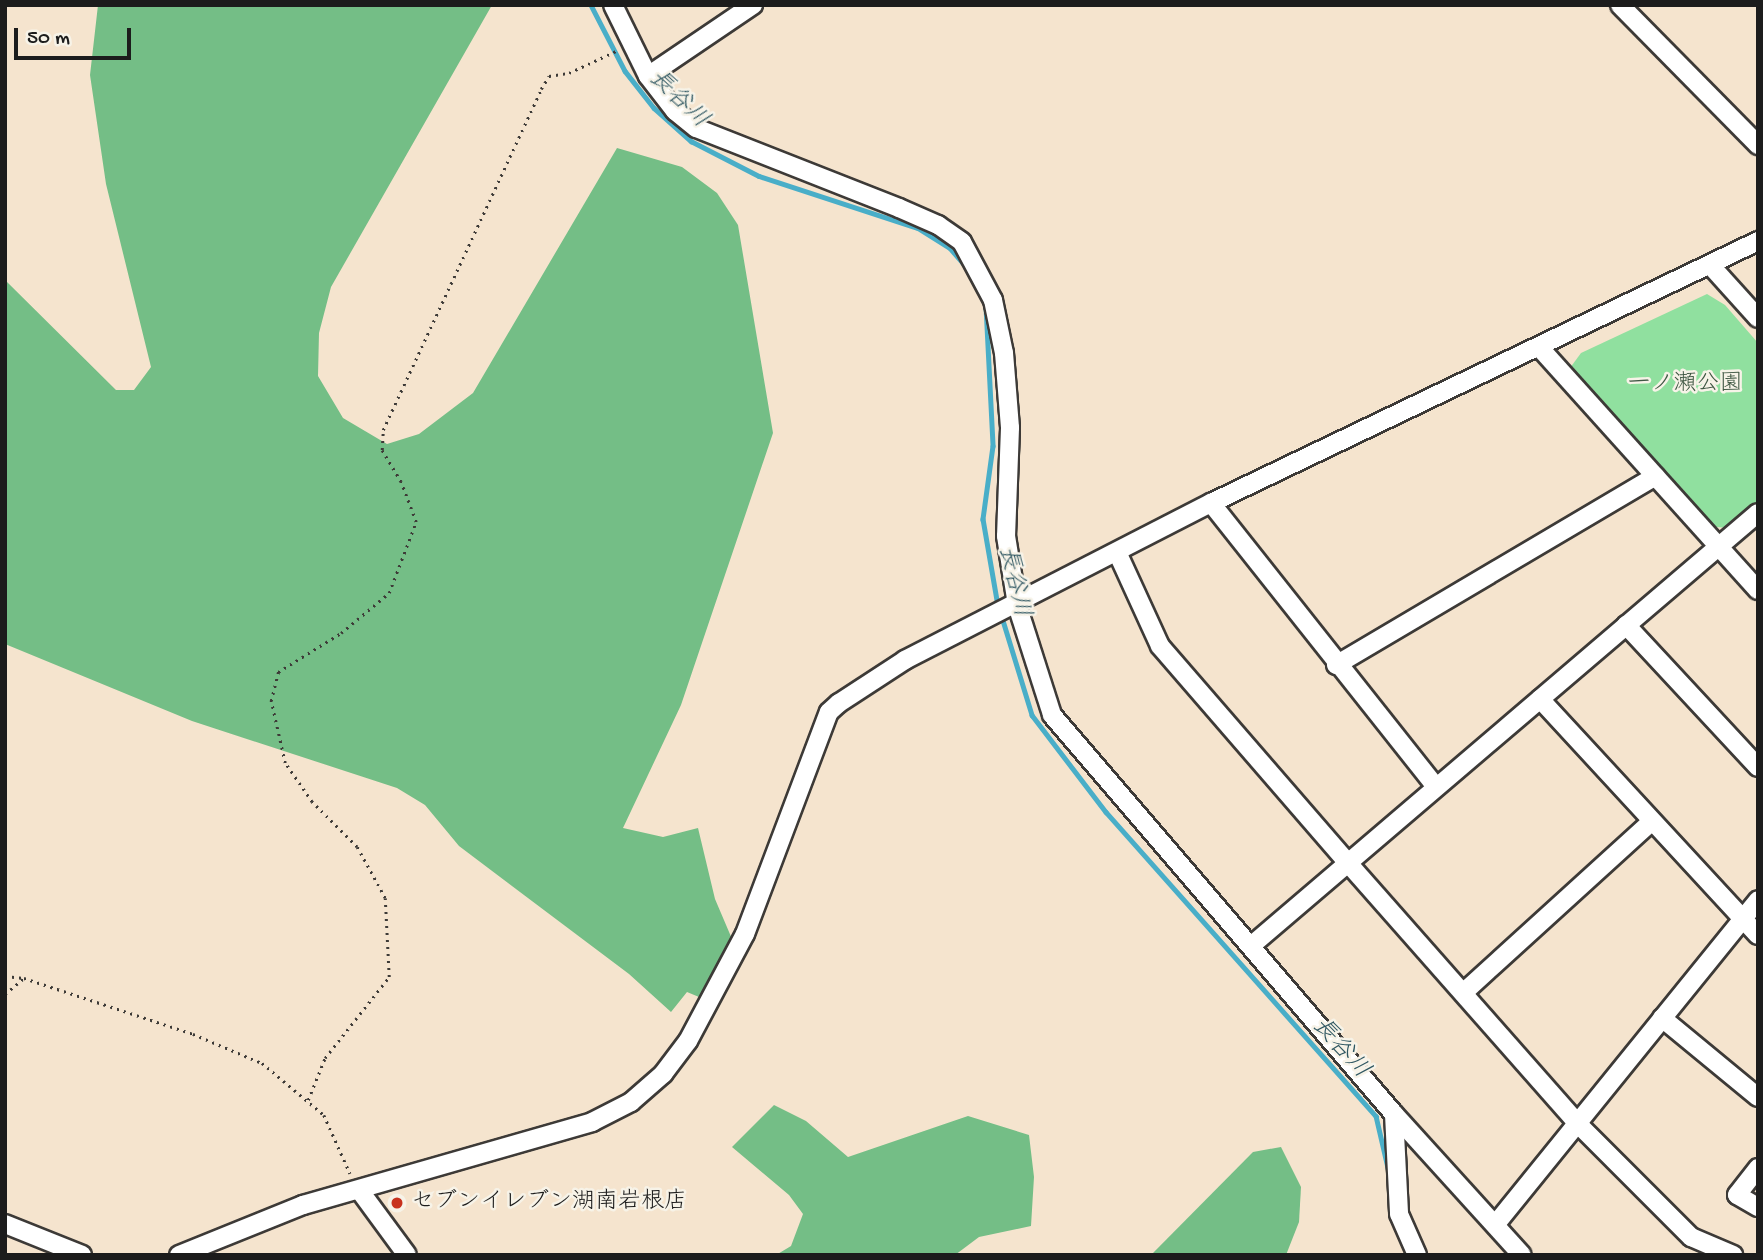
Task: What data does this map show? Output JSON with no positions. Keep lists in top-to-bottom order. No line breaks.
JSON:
{"water":["長谷川"],"parks":["一ノ瀬公園"],"places":["セブンイレブン湖南岩根店"],"scale_bar":"50 m"}
